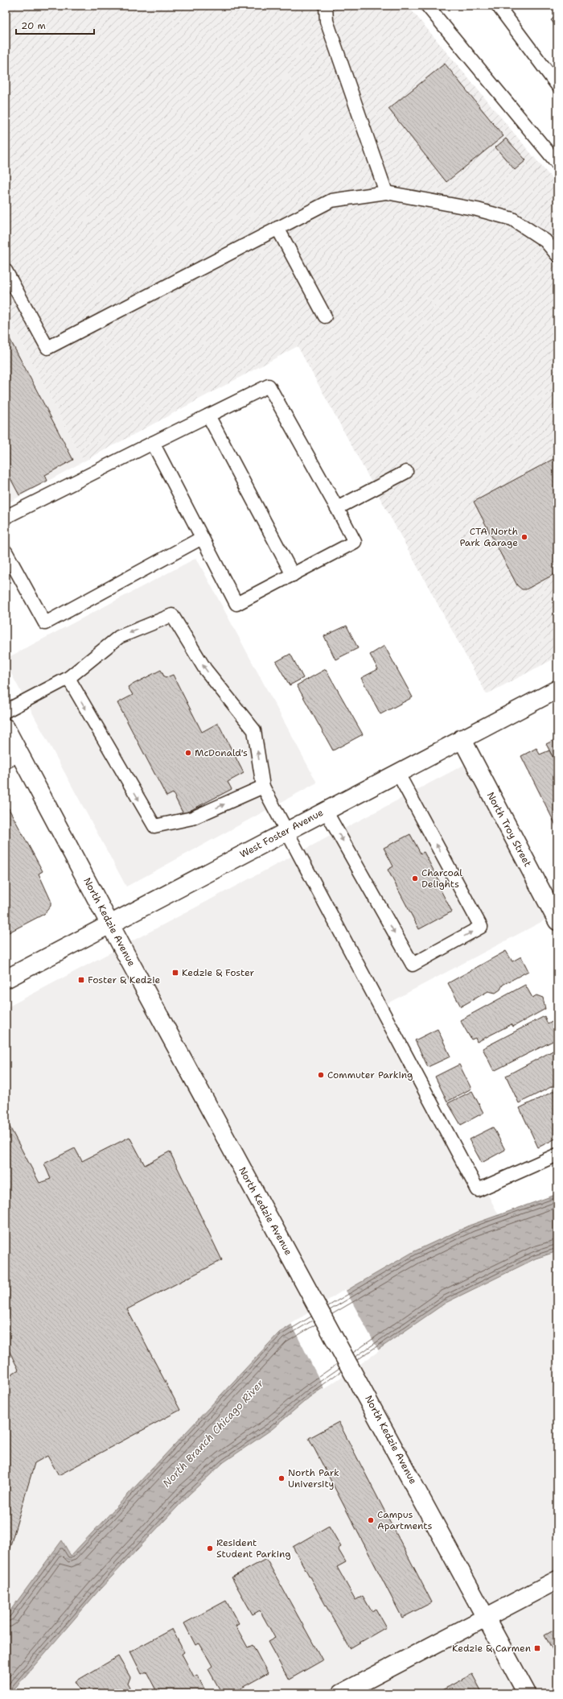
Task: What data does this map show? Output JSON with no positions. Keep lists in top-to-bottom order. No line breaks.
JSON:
{"streets":{"main road":["North Troy Street","West Foster Avenue","North Kedzie Avenue"]},"crossings":[["North Troy Street","West Foster Avenue"],["West Foster Avenue","North Kedzie Avenue"]],"water":["North Branch Chicago River"],"places":{"other":["CTA North Park Garage","McDonald's","Charcoal Delights","Commuter Parking","North Park University","Campus Apartments","Resident Student Parking"],"transit":["Kedzie & Foster","Foster & Kedzie","Kedzie & Carmen"]},"scale_bar":"20 m"}
